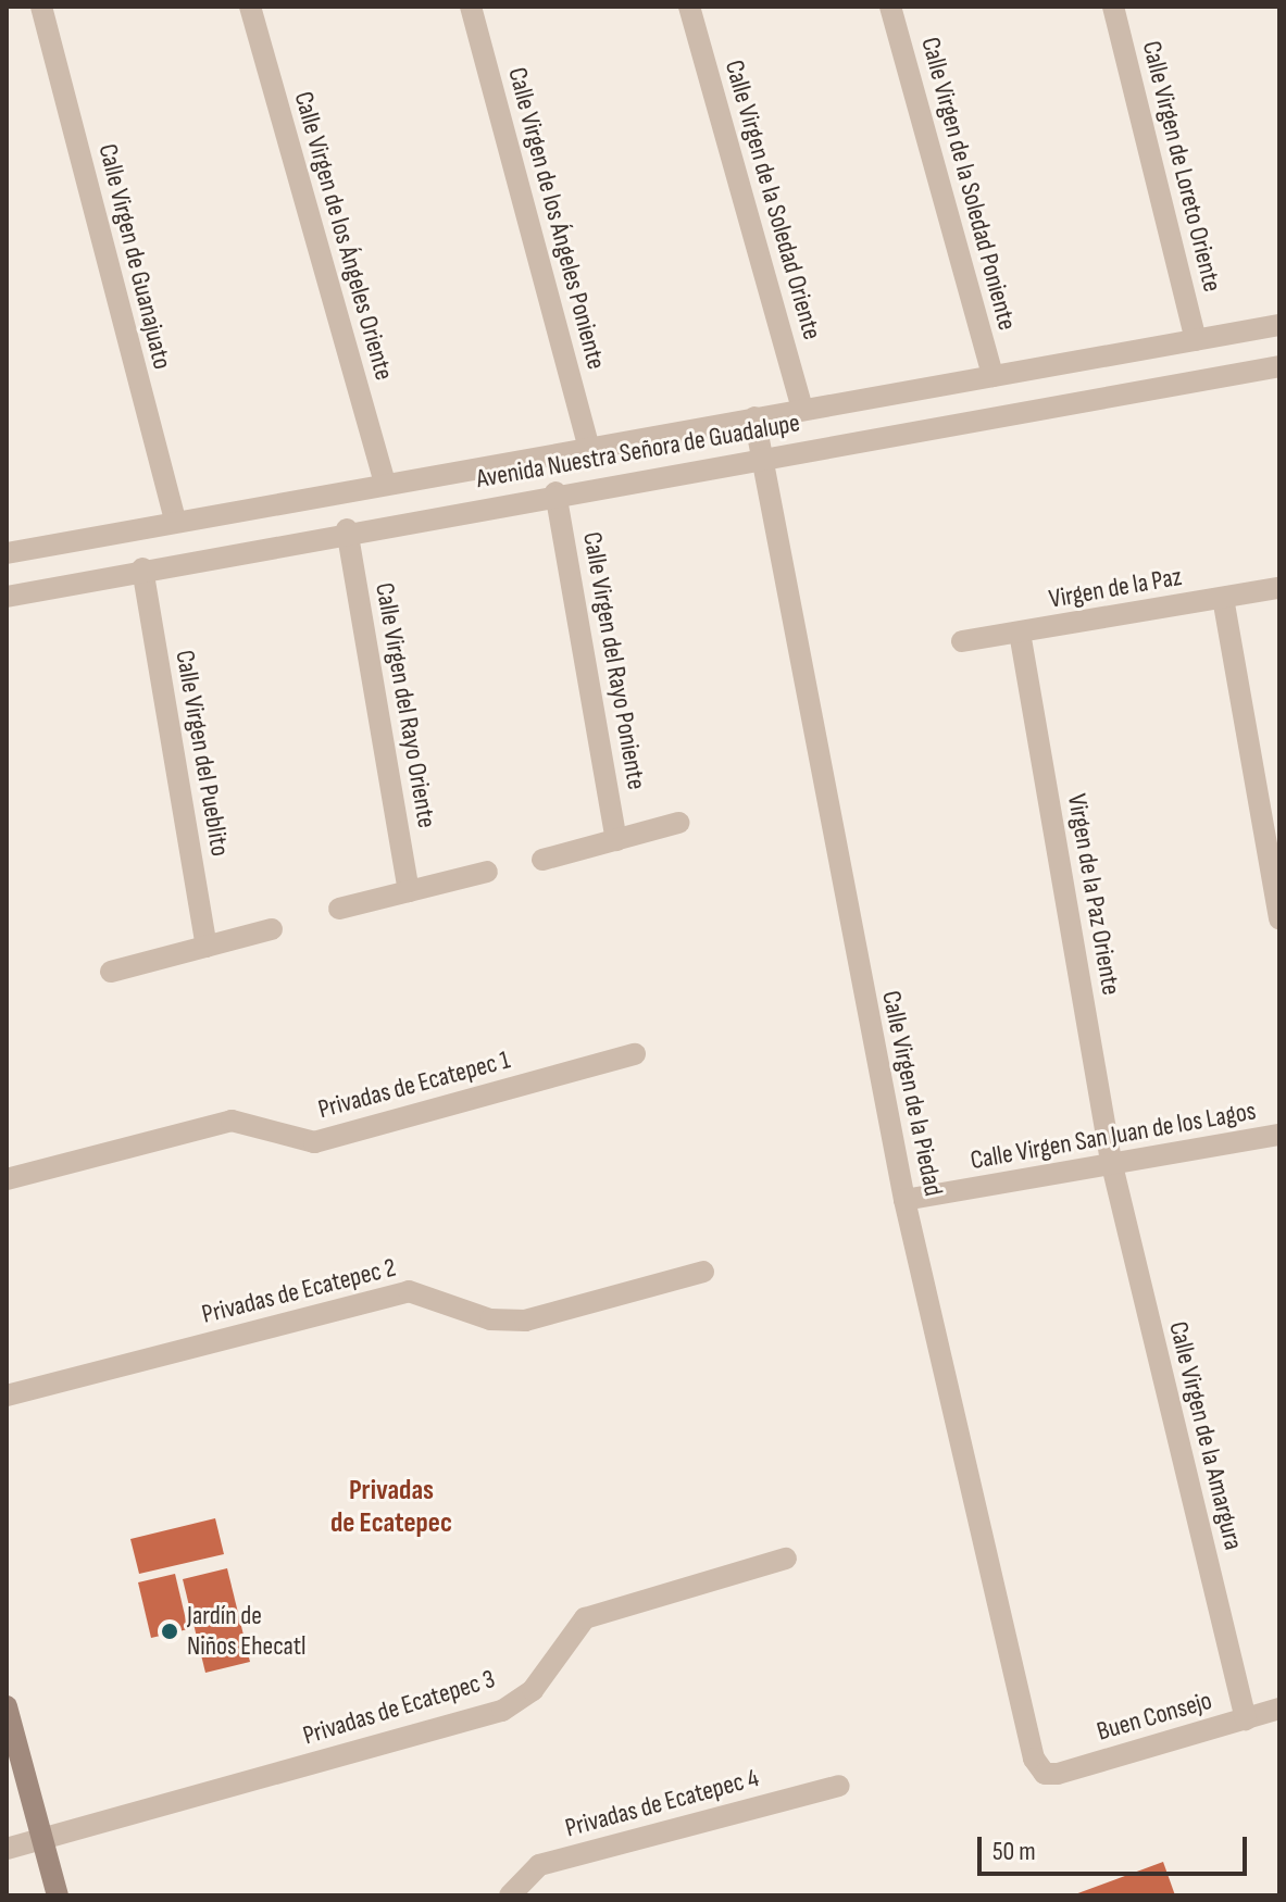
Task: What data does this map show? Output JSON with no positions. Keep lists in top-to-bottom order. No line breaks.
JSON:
{"streets":{"street":["Calle Virgen de Loreto Oriente","Calle Virgen de la Soledad Poniente","Calle Virgen de la Soledad Oriente","Calle Virgen de los Ángeles Poniente","Calle Virgen de los Ángeles Oriente","Calle Virgen de Guanajuato","Avenida Nuestra Señora de Guadalupe","Virgen de la Paz","Calle Virgen del Rayo Poniente","Calle Virgen del Rayo Oriente","Calle Virgen del Pueblito","Virgen de la Paz Oriente","Privadas de Ecatepec 1","Calle Virgen de la Piedad","Calle Virgen San Juan de los Lagos","Privadas de Ecatepec 2","Calle Virgen de la Amargura","Privadas de Ecatepec 3","Buen Consejo","Privadas de Ecatepec 4"]},"crossings":[["Calle Virgen de Loreto Oriente","Avenida Nuestra Señora de Guadalupe"],["Calle Virgen de la Soledad Poniente","Avenida Nuestra Señora de Guadalupe"],["Calle Virgen de la Soledad Oriente","Avenida Nuestra Señora de Guadalupe"],["Calle Virgen de los Ángeles Poniente","Avenida Nuestra Señora de Guadalupe"],["Calle Virgen de los Ángeles Oriente","Avenida Nuestra Señora de Guadalupe"],["Calle Virgen de Guanajuato","Avenida Nuestra Señora de Guadalupe"],["Avenida Nuestra Señora de Guadalupe","Calle Virgen del Rayo Poniente"],["Avenida Nuestra Señora de Guadalupe","Calle Virgen del Rayo Oriente"],["Avenida Nuestra Señora de Guadalupe","Calle Virgen del Pueblito"],["Avenida Nuestra Señora de Guadalupe","Calle Virgen de la Piedad"],["Virgen de la Paz","Virgen de la Paz Oriente"],["Virgen de la Paz Oriente","Calle Virgen San Juan de los Lagos"],["Virgen de la Paz Oriente","Calle Virgen de la Amargura"],["Calle Virgen de la Piedad","Calle Virgen San Juan de los Lagos"],["Calle Virgen de la Piedad","Buen Consejo"],["Calle Virgen San Juan de los Lagos","Calle Virgen de la Amargura"],["Calle Virgen de la Amargura","Buen Consejo"]],"districts":["Privadas de Ecatepec"],"places":["Jardín de Niños Ehecatl"],"scale_bar":"50 m"}
